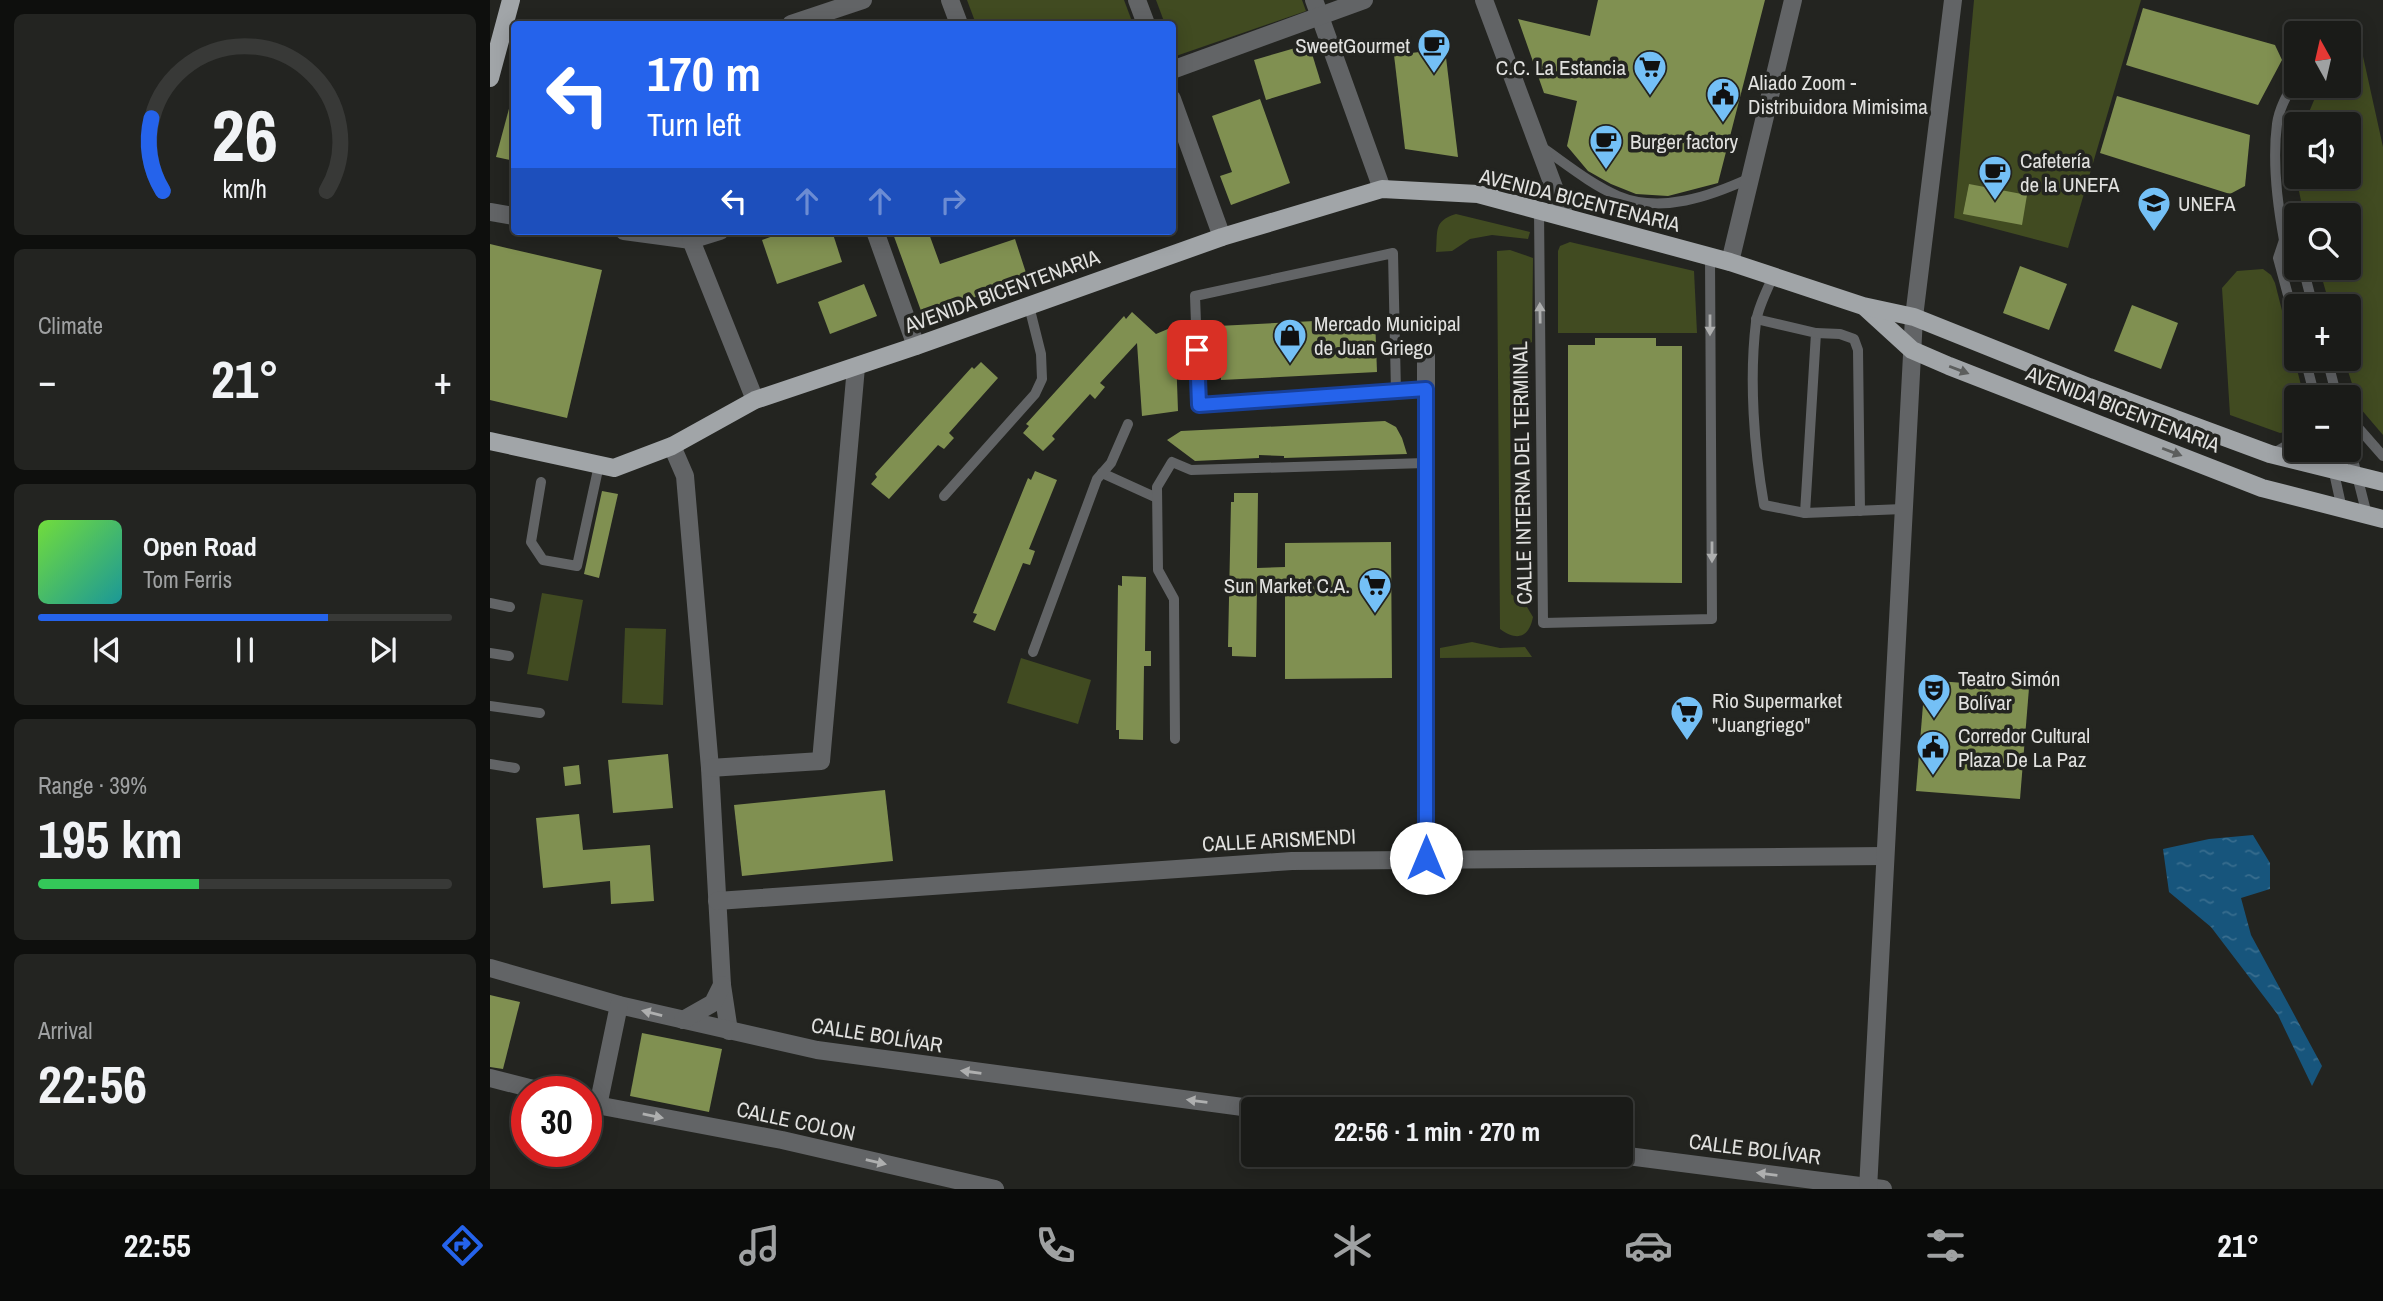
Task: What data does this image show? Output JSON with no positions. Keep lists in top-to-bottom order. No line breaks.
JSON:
{"streets":{"main road":["AVENIDA BICENTENARIA"],"street":["CALLE ARISMENDI","CALLE BOLÍVAR","CALLE COLON"],"lane":["CALLE INTERNA DEL TERMINAL"]},"crossings":[["AVENIDA BICENTENARIA","CALLE INTERNA DEL TERMINAL"]],"one_way":["CALLE BOLÍVAR","CALLE COLON"],"places":{"cafe":["SweetGourmet","Burger factory","Cafetería de la UNEFA"],"supermarket":["C.C. La Estancia","Sun Market C.A.","Rio Supermarket \"Juangriego\""],"public building":["Aliado Zoom - Distribuidora Mimisima","Corredor Cultural Plaza De La Paz"],"school or university":["UNEFA"],"shop":["Mercado Municipal de Juan Griego"],"theatre":["Teatro Simón Bolívar"]},"north":"top","page":{"map_buttons":["+","−"],"turn":["170 m","Turn left"],"tile":["Climate",["Range · 39%","195 km"],["Arrival","22:56"]],"heat":["−","21°","+"],"song":["Open Road","Tom Ferris"],"limit":"30","trip":"22:56 · 1 min · 270 m","tabs":["22:55","21°"],"gauge":["26","km/h"]}}
